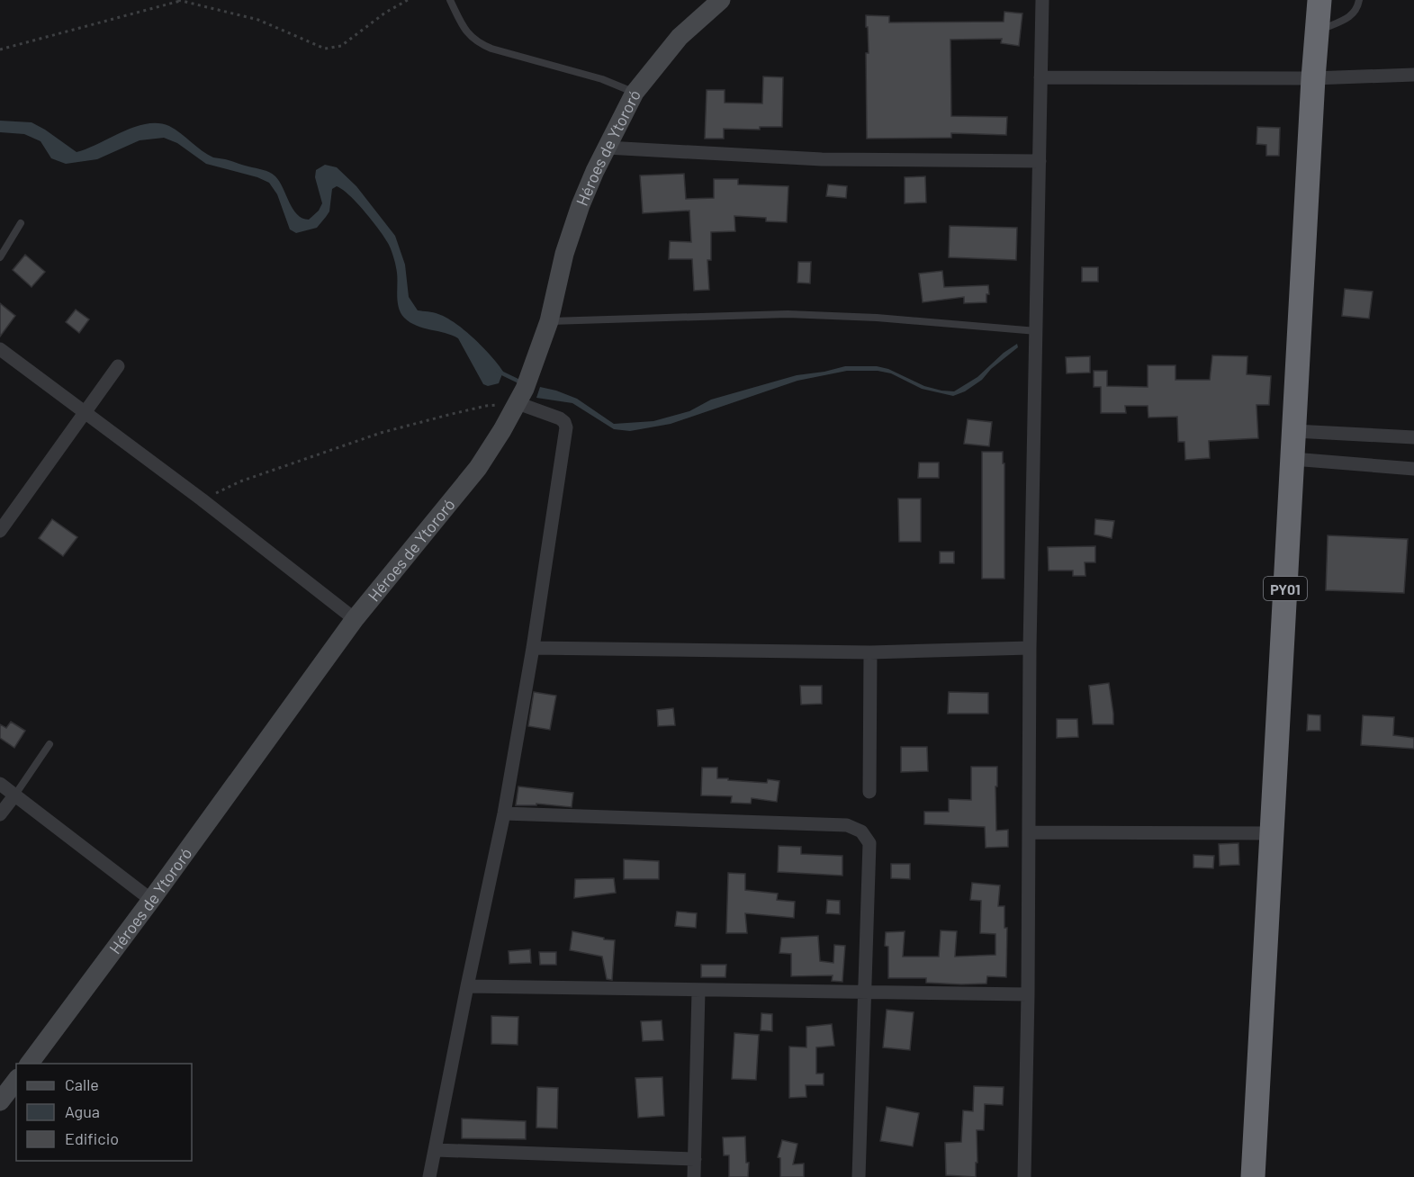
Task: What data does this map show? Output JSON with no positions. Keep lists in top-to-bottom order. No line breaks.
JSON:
{"streets":{"highway":["PY01"],"main road":["Héroes de Ytororó"]},"legend":["Calle","Agua","Edificio"]}
